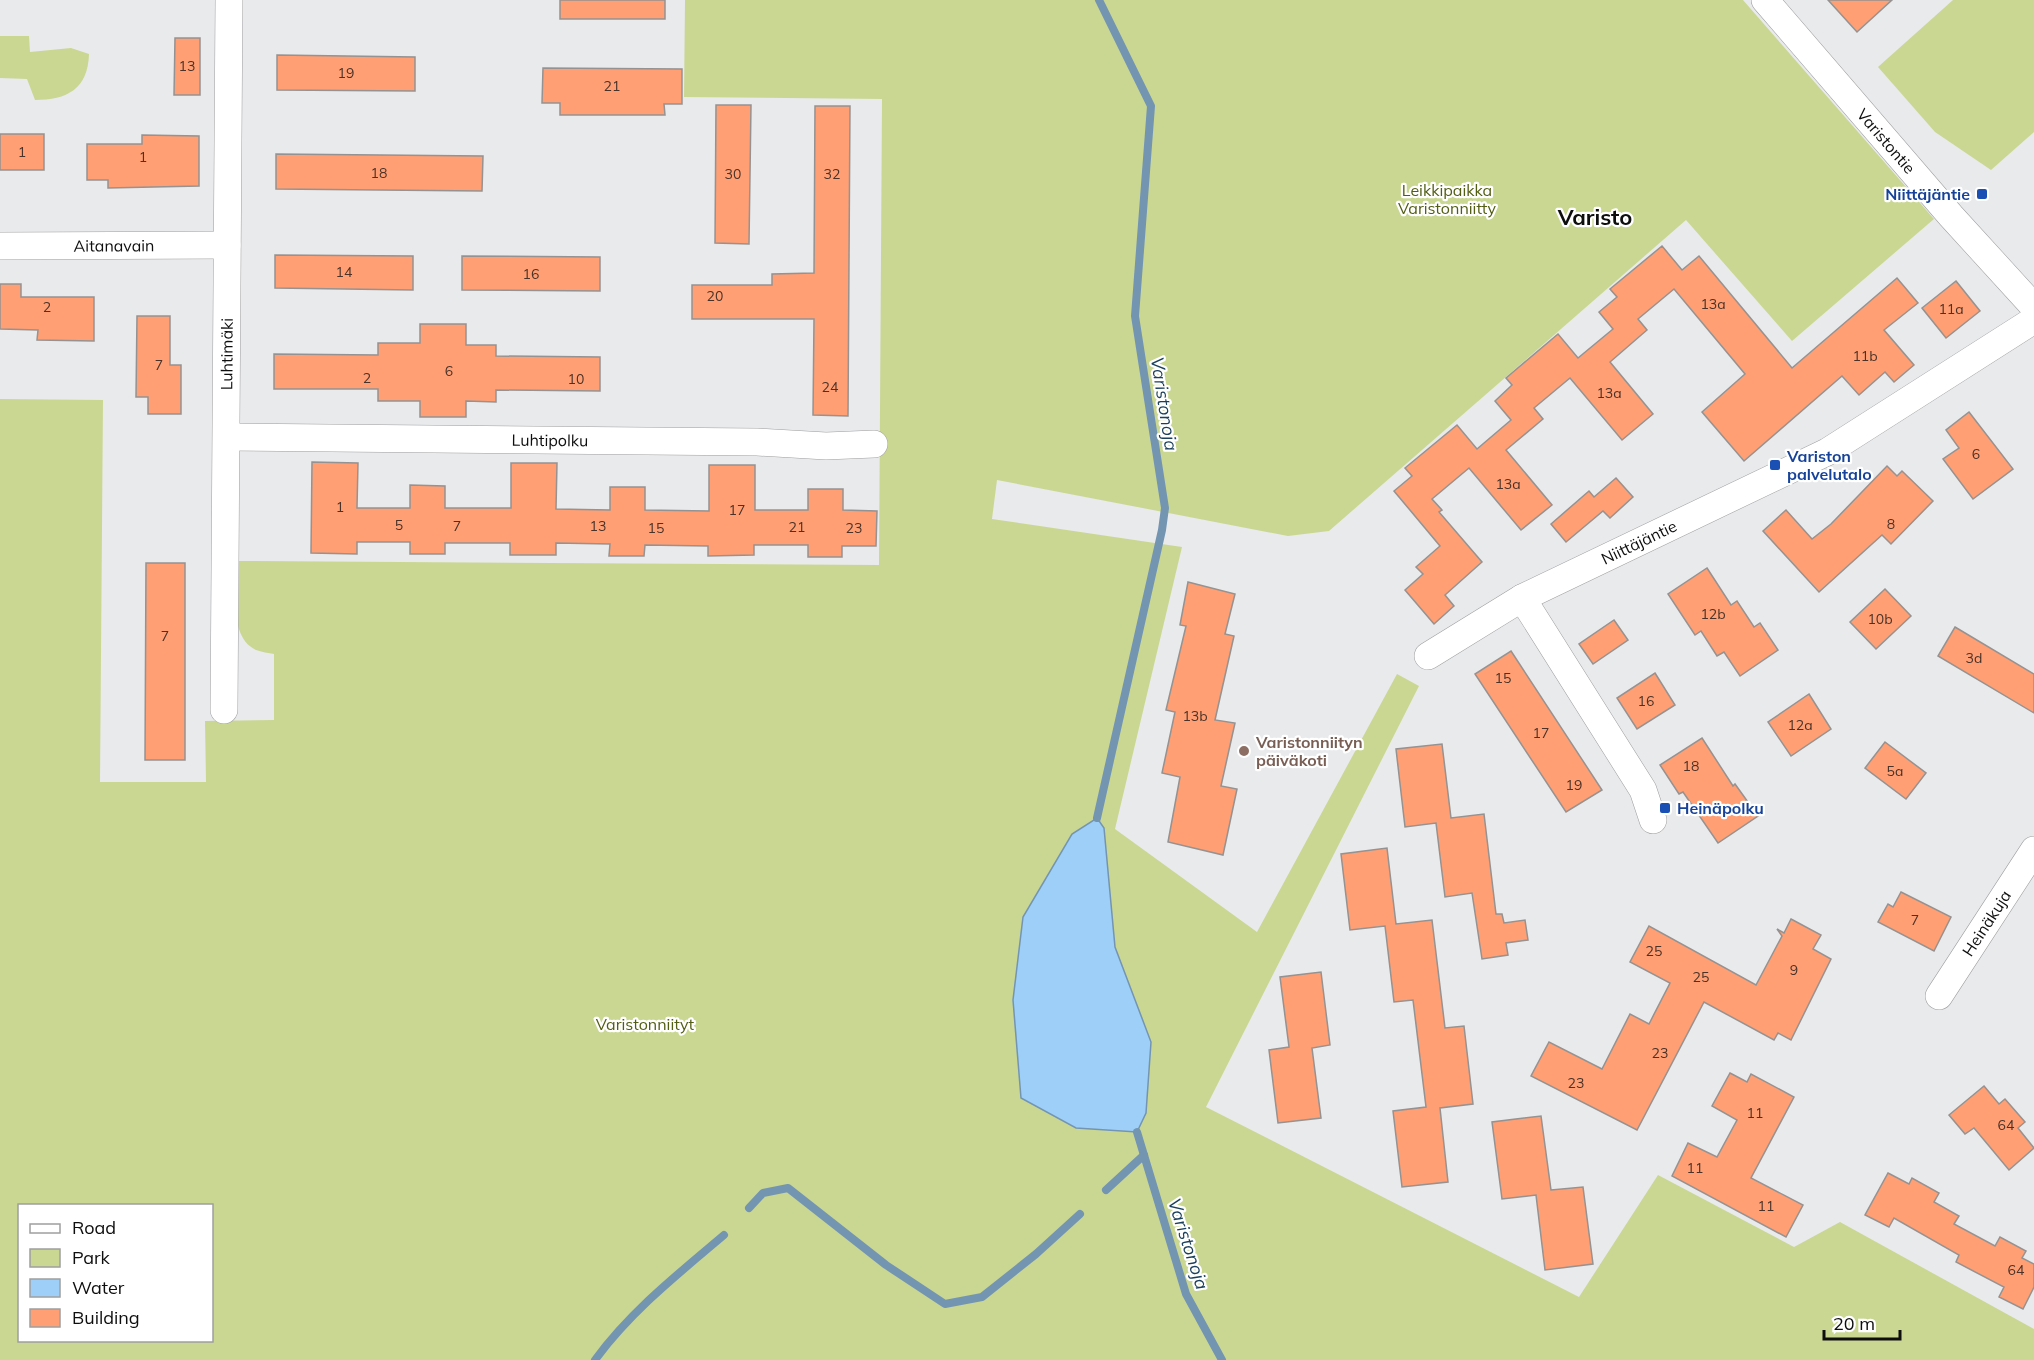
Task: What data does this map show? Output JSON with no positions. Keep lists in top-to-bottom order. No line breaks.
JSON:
{"streets":{"street":["Varistontie","Aitanavain","Luhtimäki","Luhtipolku","Niittäjäntie","Heinäkuja"]},"crossings":[["Aitanavain","Luhtimäki"],["Luhtimäki","Luhtipolku"]],"districts":["Varisto"],"water":["Varistonoja"],"parks":["Leikkipaikka Varistonniitty","Varistonniityt"],"places":{"transit":["Niittäjäntie","Variston palvelutalo","Heinäpolku"],"other":["Varistonniityn päiväkoti"]},"house_numbers":["13","19","21","1","1","18","30","32","14","16","20","13a","2","11a","11b","7","6","2","10","24","13a","6","13a","1","17","8","5","7","13","21","15","23","12b","10b","7","3d","15","16","13b","12a","17","18","5a","19","7","25","9","25","23","23","11","64","11","11","64"],"legend":["Road","Park","Water","Building"],"scale_bar":"20 m"}
